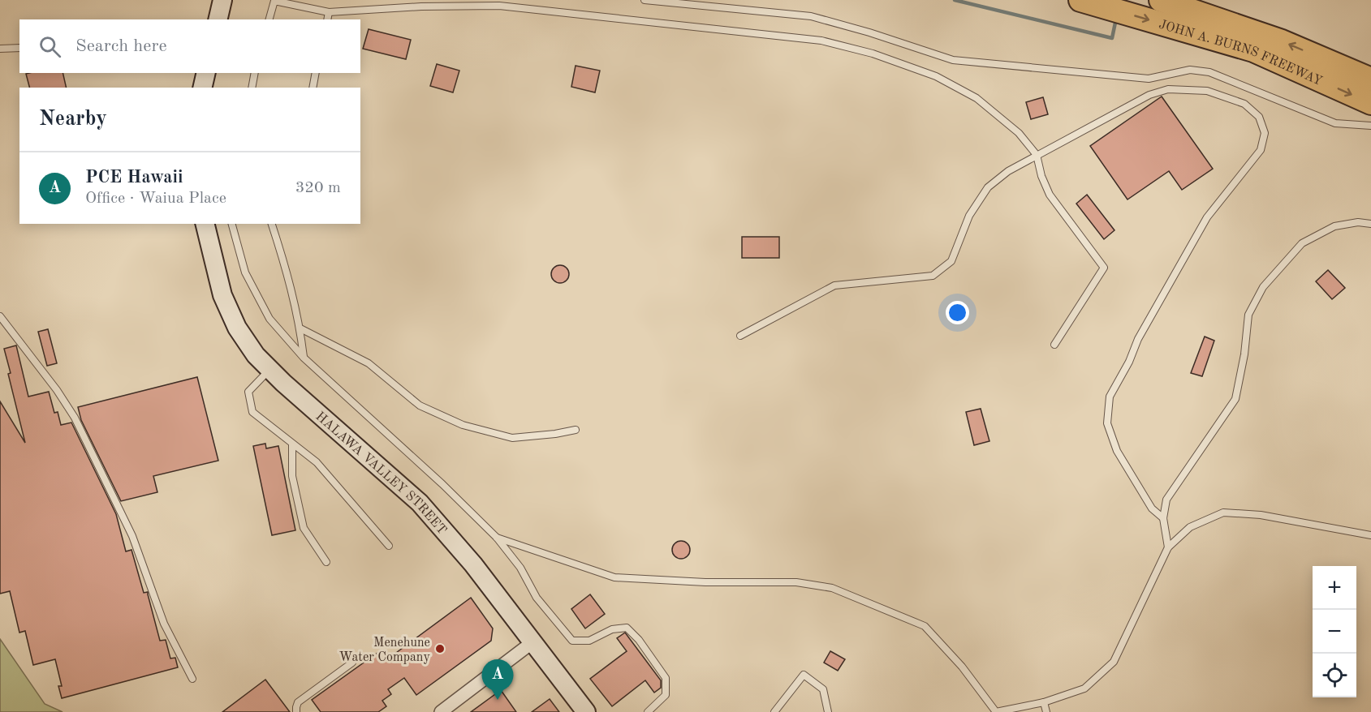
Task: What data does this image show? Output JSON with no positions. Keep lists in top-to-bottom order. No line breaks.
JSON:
{"streets":{"highway":["JOHN A. BURNS FREEWAY"],"street":["HALAWA VALLEY STREET"]},"places":["Menehune Water Company"],"page":{"search":"Search here","heading":"Nearby","list":[{"mark":"A","name":"PCE Hawaii","note":"Office · Waiua Place","value":"320 m"}],"map_buttons":["+","−"],"pins":"A"}}
